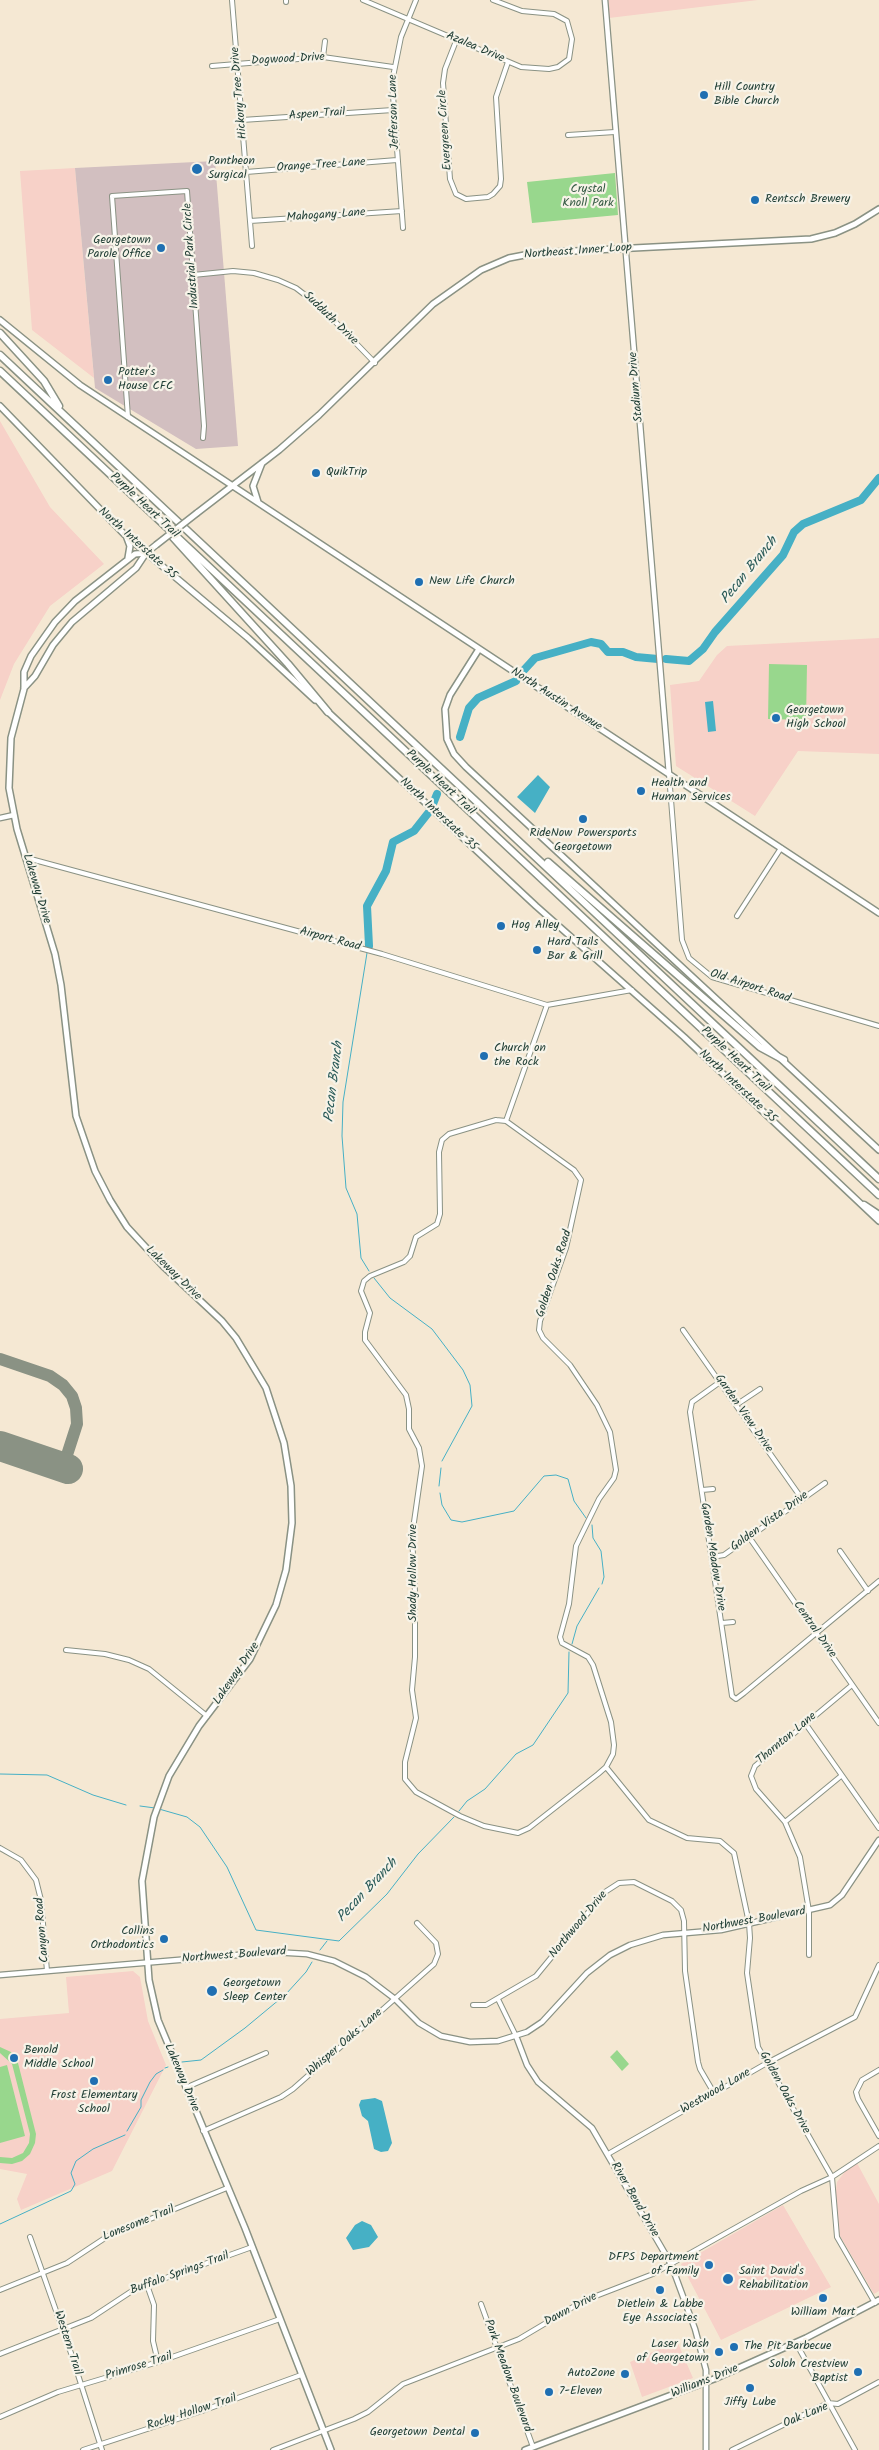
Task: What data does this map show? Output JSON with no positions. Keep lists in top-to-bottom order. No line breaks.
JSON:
{"streets":{"highway":["Purple Heart Trail"],"main road":["Northeast Inner Loop","North Interstate 35","North Austin Avenue","Lakeway Drive","Williams Drive"],"street":["Azalea Drive","Dogwood Drive","Hickory Tree Drive","Jefferson Lane","Aspen Trail","Evergreen Circle","Orange Tree Lane","Mahogany Lane","Industrial Park Circle","Sudduth Drive","Stadium Drive","Airport Road","Old Airport Road","Golden Oaks Road","Garden View Drive","Golden Vista Drive","Garden Meadow Drive","Shady Hollow Drive","Central Drive","Thornton Lane","Northwest Boulevard","Northwood Drive","Canyon Road","Whisper Oaks Lane","Westwood Lane","Golden Oaks Drive","River Bend Drive","Lonesome Trail","Buffalo Springs Trail","Dawn Drive","Western Trail","Primrose Trail","Park Meadow Boulevard","Rocky Hollow Trail","Oak Lane"]},"crossings":[["Azalea Drive","Jefferson Lane"],["Azalea Drive","Evergreen Circle"],["Dogwood Drive","Hickory Tree Drive"],["Dogwood Drive","Jefferson Lane"],["Hickory Tree Drive","Aspen Trail"],["Hickory Tree Drive","Orange Tree Lane"],["Hickory Tree Drive","Mahogany Lane"],["Jefferson Lane","Aspen Trail"],["Jefferson Lane","Orange Tree Lane"],["Jefferson Lane","Mahogany Lane"],["Northeast Inner Loop","Sudduth Drive"],["Northeast Inner Loop","Stadium Drive"],["Northeast Inner Loop","North Austin Avenue"],["Northeast Inner Loop","Lakeway Drive"],["Industrial Park Circle","Sudduth Drive"],["Stadium Drive","North Austin Avenue"],["Stadium Drive","Old Airport Road"],["North Interstate 35","Lakeway Drive"],["North Interstate 35","Airport Road"],["North Austin Avenue","Lakeway Drive"],["North Austin Avenue","Old Airport Road"],["Lakeway Drive","Airport Road"],["Lakeway Drive","Northwest Boulevard"],["Lakeway Drive","Whisper Oaks Lane"],["Lakeway Drive","Lonesome Trail"],["Lakeway Drive","Buffalo Springs Trail"],["Lakeway Drive","Dawn Drive"],["Lakeway Drive","Primrose Trail"],["Lakeway Drive","Rocky Hollow Trail"],["Golden Oaks Road","Shady Hollow Drive"],["Golden Oaks Road","Golden Oaks Drive"],["Garden View Drive","Golden Vista Drive"],["Garden View Drive","Garden Meadow Drive"],["Golden Vista Drive","Garden Meadow Drive"],["Golden Vista Drive","Central Drive"],["Garden Meadow Drive","Central Drive"],["Shady Hollow Drive","Golden Oaks Drive"],["Central Drive","Thornton Lane"],["Thornton Lane","Northwest Boulevard"],["Northwest Boulevard","Northwood Drive"],["Northwest Boulevard","Canyon Road"],["Northwest Boulevard","Whisper Oaks Lane"],["Northwest Boulevard","Golden Oaks Drive"],["Northwest Boulevard","River Bend Drive"],["Northwood Drive","Westwood Lane"],["Westwood Lane","Golden Oaks Drive"],["Westwood Lane","River Bend Drive"],["Golden Oaks Drive","Dawn Drive"],["Golden Oaks Drive","Williams Drive"],["River Bend Drive","Dawn Drive"],["River Bend Drive","Williams Drive"],["Lonesome Trail","Western Trail"],["Buffalo Springs Trail","Western Trail"],["Dawn Drive","Park Meadow Boulevard"],["Western Trail","Primrose Trail"],["Western Trail","Rocky Hollow Trail"],["Park Meadow Boulevard","Williams Drive"]],"water":["Pecan Branch"],"parks":["Crystal Knoll Park"],"places":["Hill Country Bible Church","Pantheon Surgical","Rentsch Brewery","Georgetown Parole Office","Potter's House CFC","QuikTrip","New Life Church","Georgetown High School","Health and Human Services","RideNow Powersports Georgetown","Hog Alley","Hard Tails Bar & Grill","Church on the Rock","Collins Orthodontics","Georgetown Sleep Center","Benold Middle School","Frost Elementary School","DFPS Department of Family","Saint David's Rehabilitation","Dietlein & Labbe Eye Associates","William Mart","The Pit Barbecue","Laser Wash of Georgetown","Soloh Crestview Baptist","AutoZone","Jiffy Lube","7-Eleven","Georgetown Dental"]}
